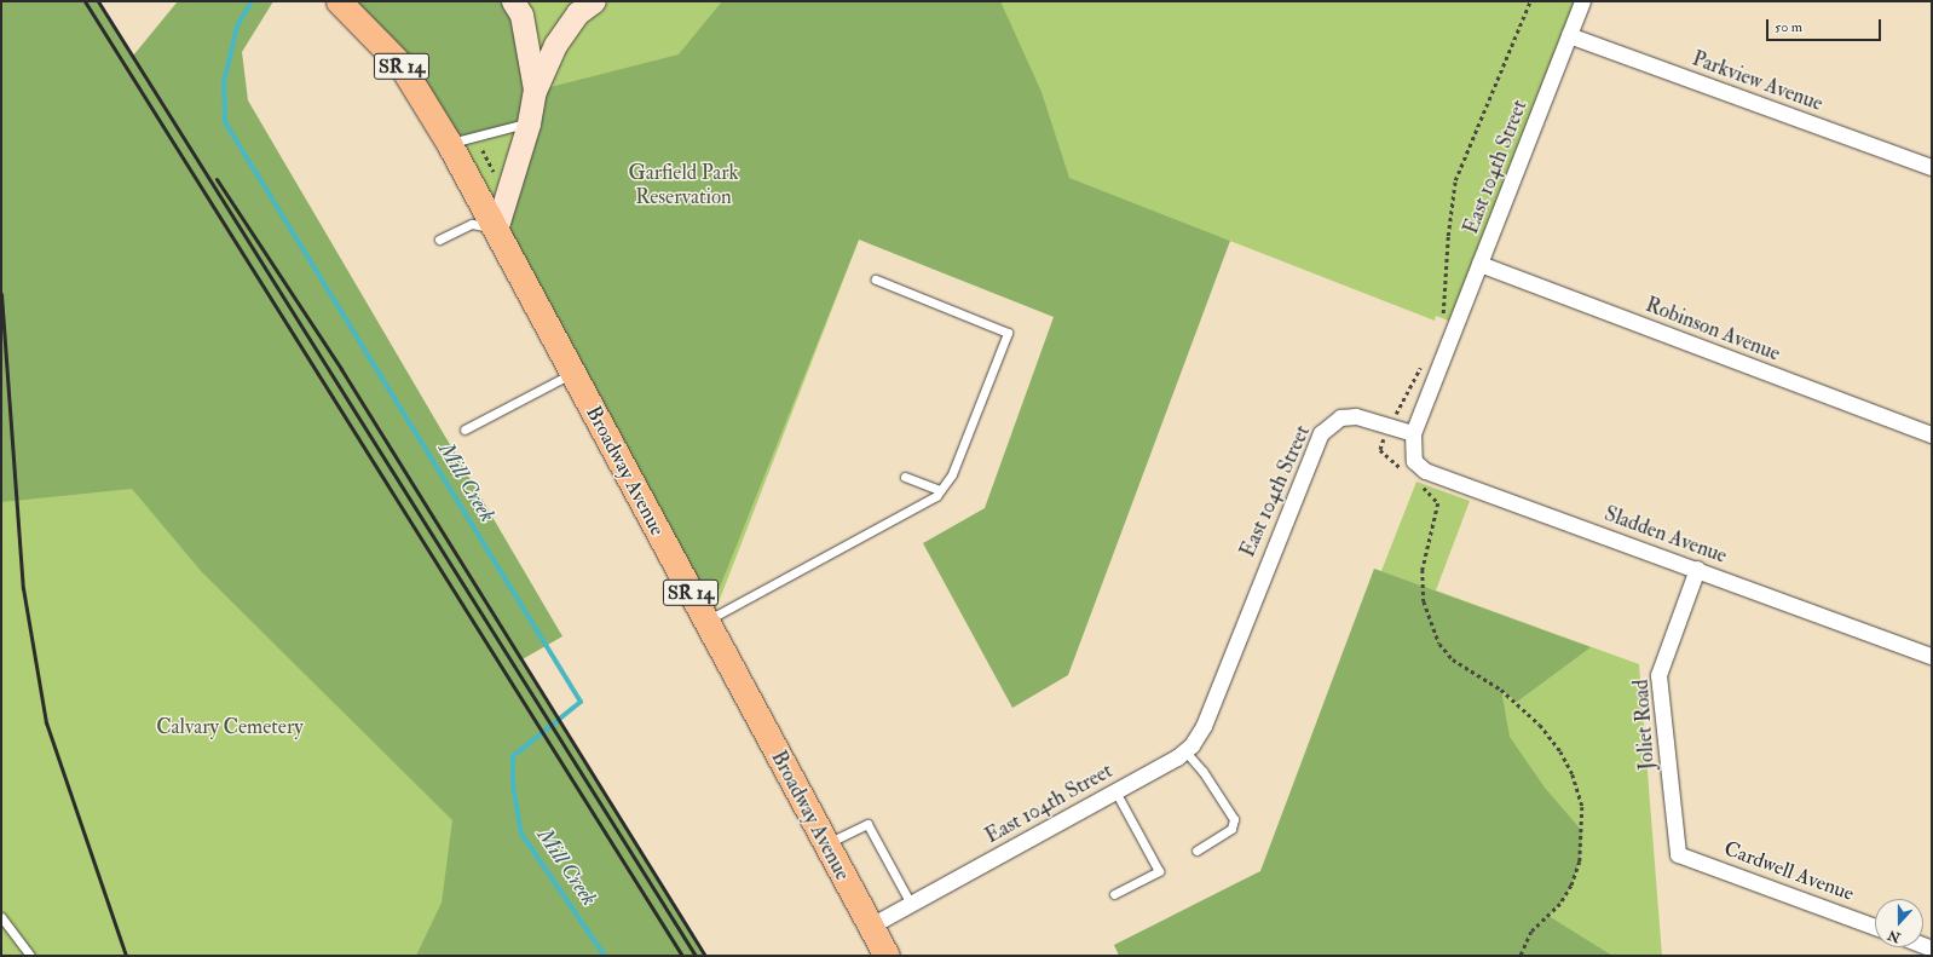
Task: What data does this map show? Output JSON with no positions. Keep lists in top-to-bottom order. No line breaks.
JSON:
{"streets":{"main road":["SR 14","Broadway Avenue"],"street":["Parkview Avenue","East 104th Street","Robinson Avenue","Sladden Avenue","Joliet Road","Cardwell Avenue"]},"crossings":[["Parkview Avenue","East 104th Street"],["East 104th Street","Robinson Avenue"],["East 104th Street","Broadway Avenue"],["East 104th Street","Sladden Avenue"],["Sladden Avenue","Joliet Road"],["Joliet Road","Cardwell Avenue"]],"water":["Mill Creek"],"parks":["Garfield Park Reservation","Calvary Cemetery"],"scale_bar":"50 m","north":"bottom"}
